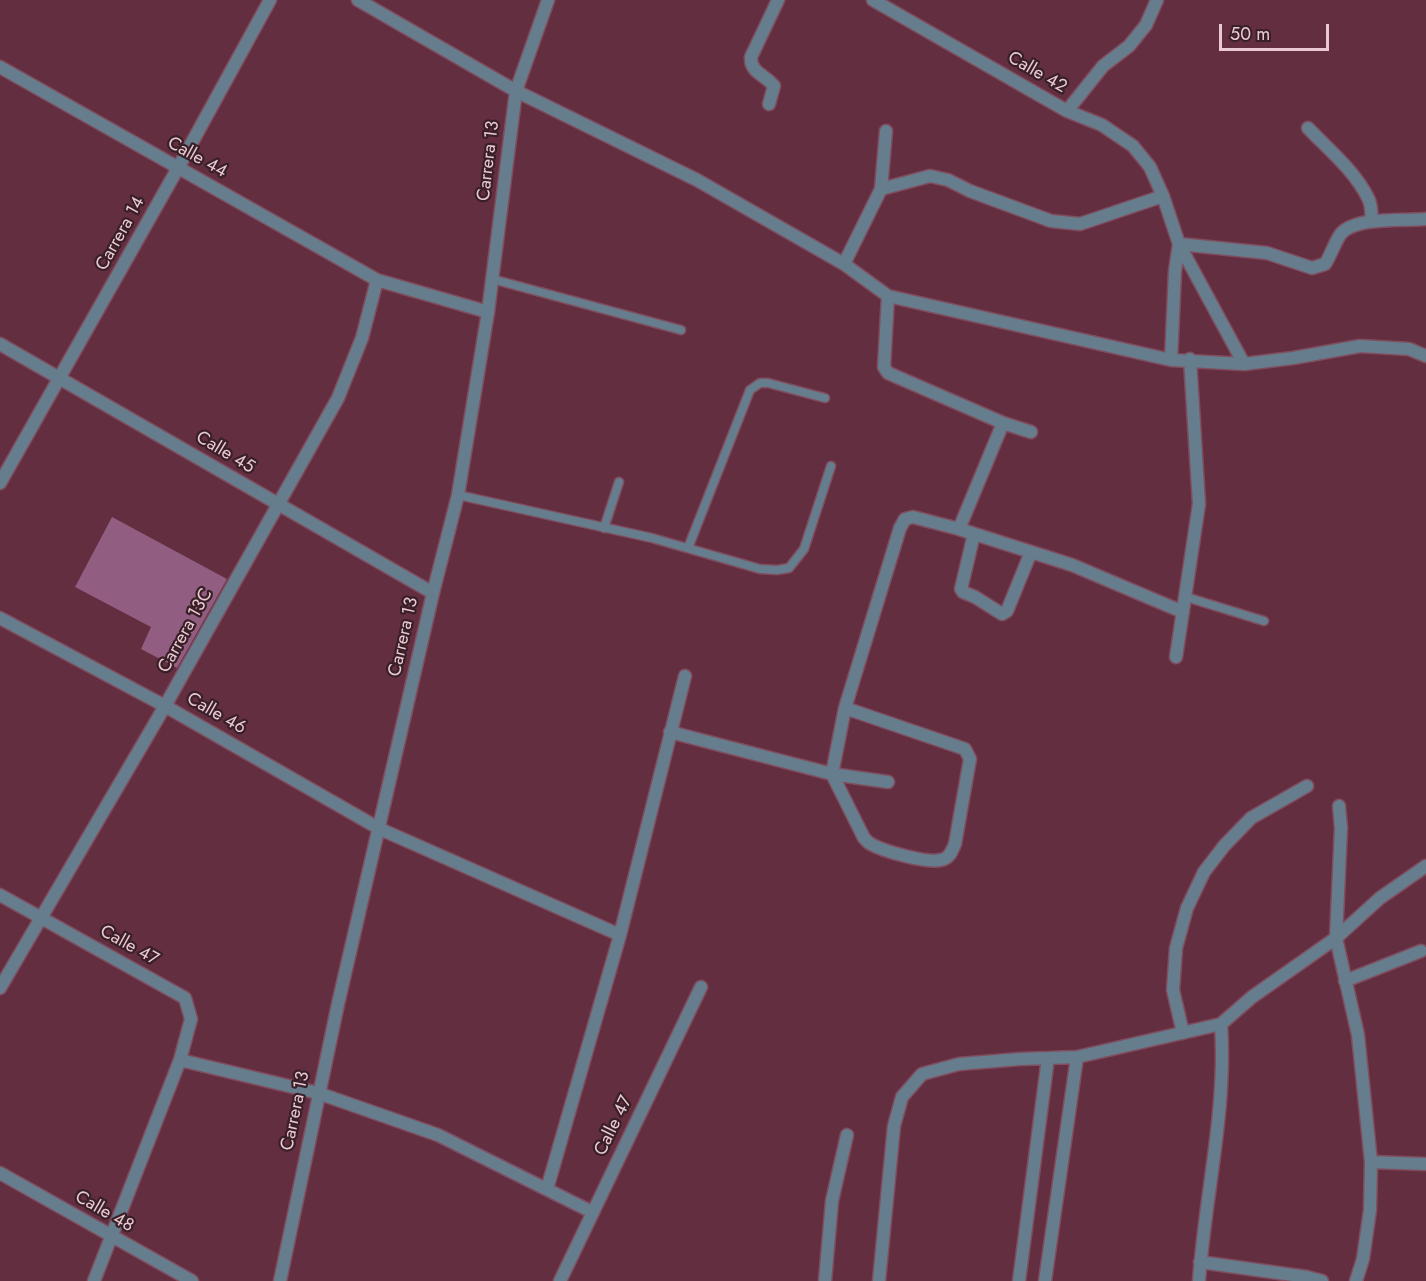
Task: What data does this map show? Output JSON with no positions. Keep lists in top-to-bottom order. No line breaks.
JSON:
{"streets":{"street":["Calle 42","Calle 44","Carrera 13","Carrera 14","Calle 45","Carrera 13C","Calle 46","Calle 47","Calle 48"]},"crossings":[["Calle 44","Carrera 13"],["Calle 44","Carrera 14"],["Calle 44","Carrera 13C"],["Carrera 13","Calle 45"],["Carrera 13","Calle 46"],["Carrera 14","Calle 45"],["Calle 45","Carrera 13C"],["Carrera 13C","Calle 46"],["Carrera 13C","Calle 47"],["Calle 47","Calle 48"]],"scale_bar":"50 m"}
